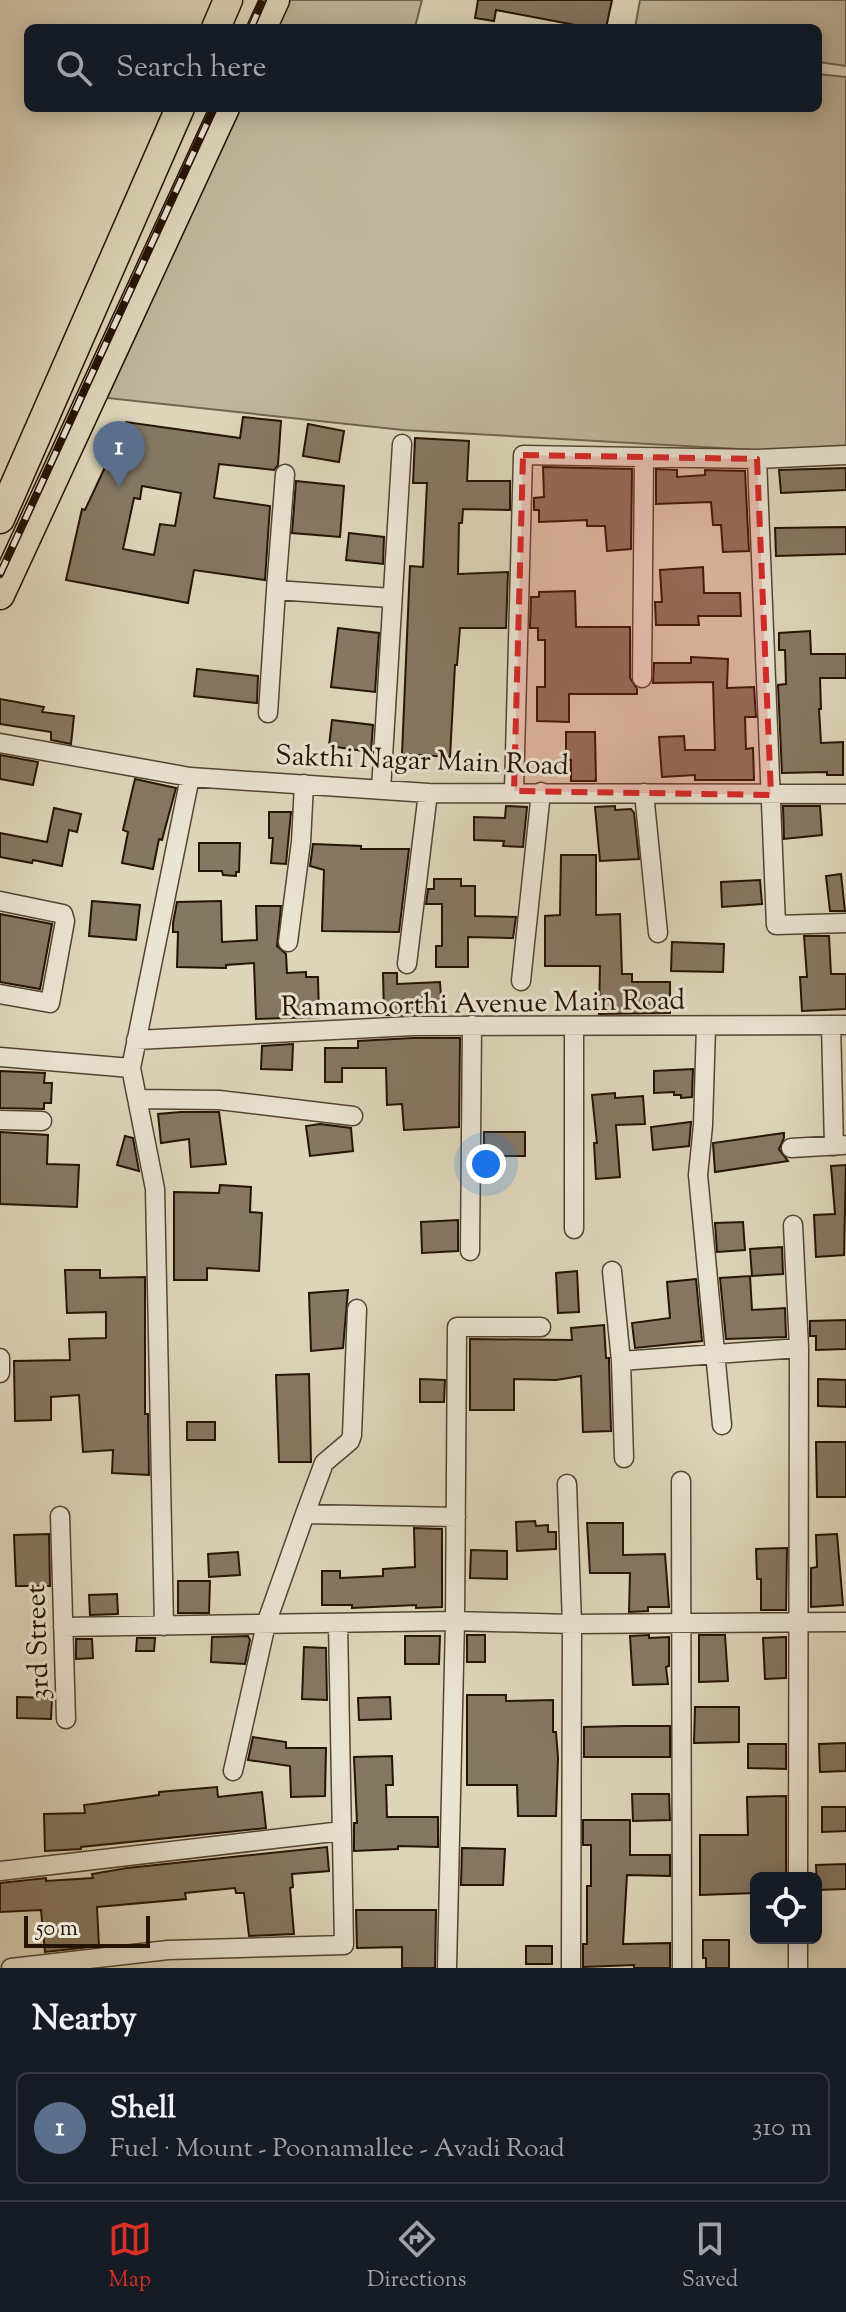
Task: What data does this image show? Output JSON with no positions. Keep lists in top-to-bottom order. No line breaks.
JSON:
{"streets":{"street":["Sakthi Nagar Main Road","Ramamoorthi Avenue Main Road","3rd Street"]},"scale_bar":"50 m","page":{"search":"Search here","pins":"1","scale":"50 m","heading":"Nearby","list":[{"mark":"1","name":"Shell","note":"Fuel · Mount - Poonamallee - Avadi Road","value":"310 m"}],"nav":["Map","Directions","Saved"]}}
